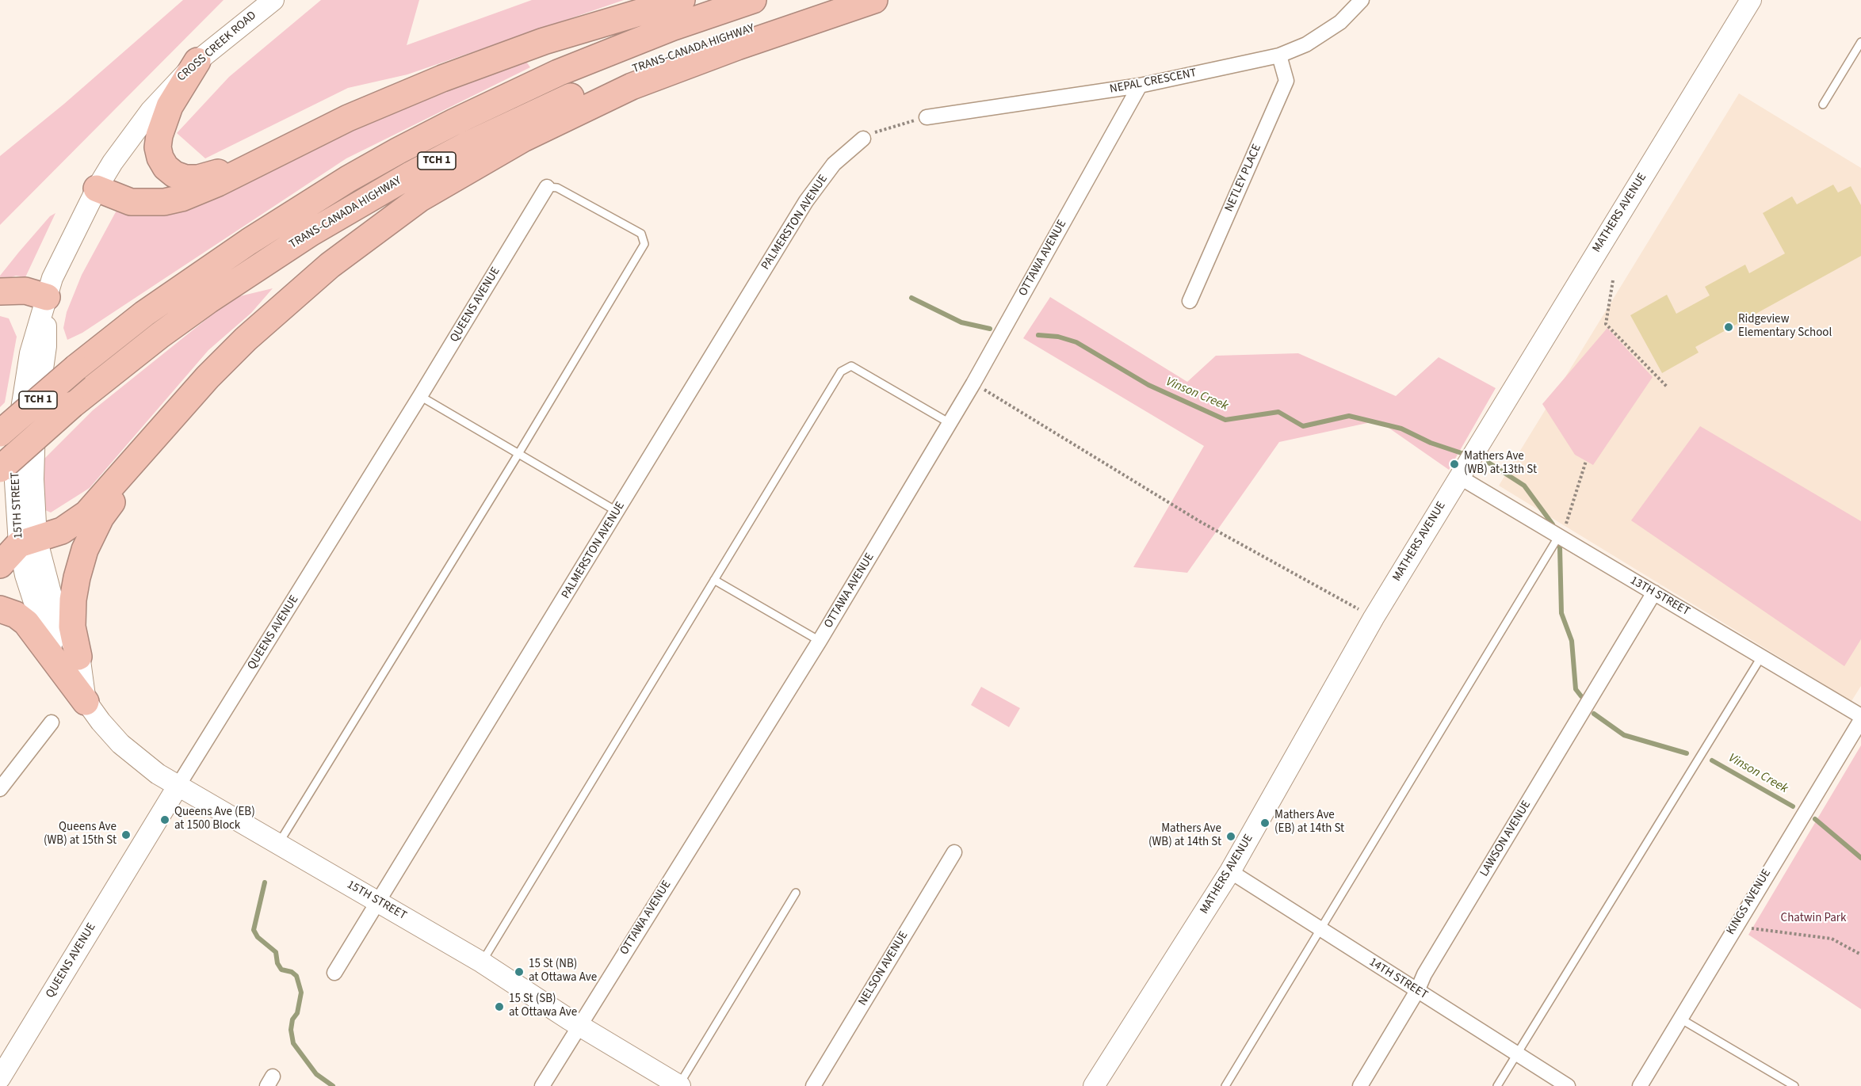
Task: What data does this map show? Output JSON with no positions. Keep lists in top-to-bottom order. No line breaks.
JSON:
{"streets":{"highway":["TRANS-CANADA HIGHWAY","TCH 1"],"street":["CROSS CREEK ROAD","NEPAL CRESCENT","NETLEY PLACE","MATHERS AVENUE","PALMERSTON AVENUE","OTTAWA AVENUE","QUEENS AVENUE","15TH STREET","13TH STREET","LAWSON AVENUE","KINGS AVENUE","NELSON AVENUE","14TH STREET"]},"crossings":[["CROSS CREEK ROAD","15TH STREET"],["NEPAL CRESCENT","NETLEY PLACE"],["NEPAL CRESCENT","OTTAWA AVENUE"],["MATHERS AVENUE","13TH STREET"],["MATHERS AVENUE","14TH STREET"],["PALMERSTON AVENUE","15TH STREET"],["OTTAWA AVENUE","15TH STREET"],["QUEENS AVENUE","15TH STREET"],["13TH STREET","LAWSON AVENUE"],["13TH STREET","KINGS AVENUE"],["LAWSON AVENUE","14TH STREET"]],"water":["Vinson Creek"],"parks":["Chatwin Park"],"places":["Ridgeview Elementary School","Mathers Ave (WB) at 13th St","Queens Ave (EB) at 1500 Block","Mathers Ave (EB) at 14th St","Queens Ave (WB) at 15th St","Mathers Ave (WB) at 14th St","15 St (NB) at Ottawa Ave","15 St (SB) at Ottawa Ave"]}
